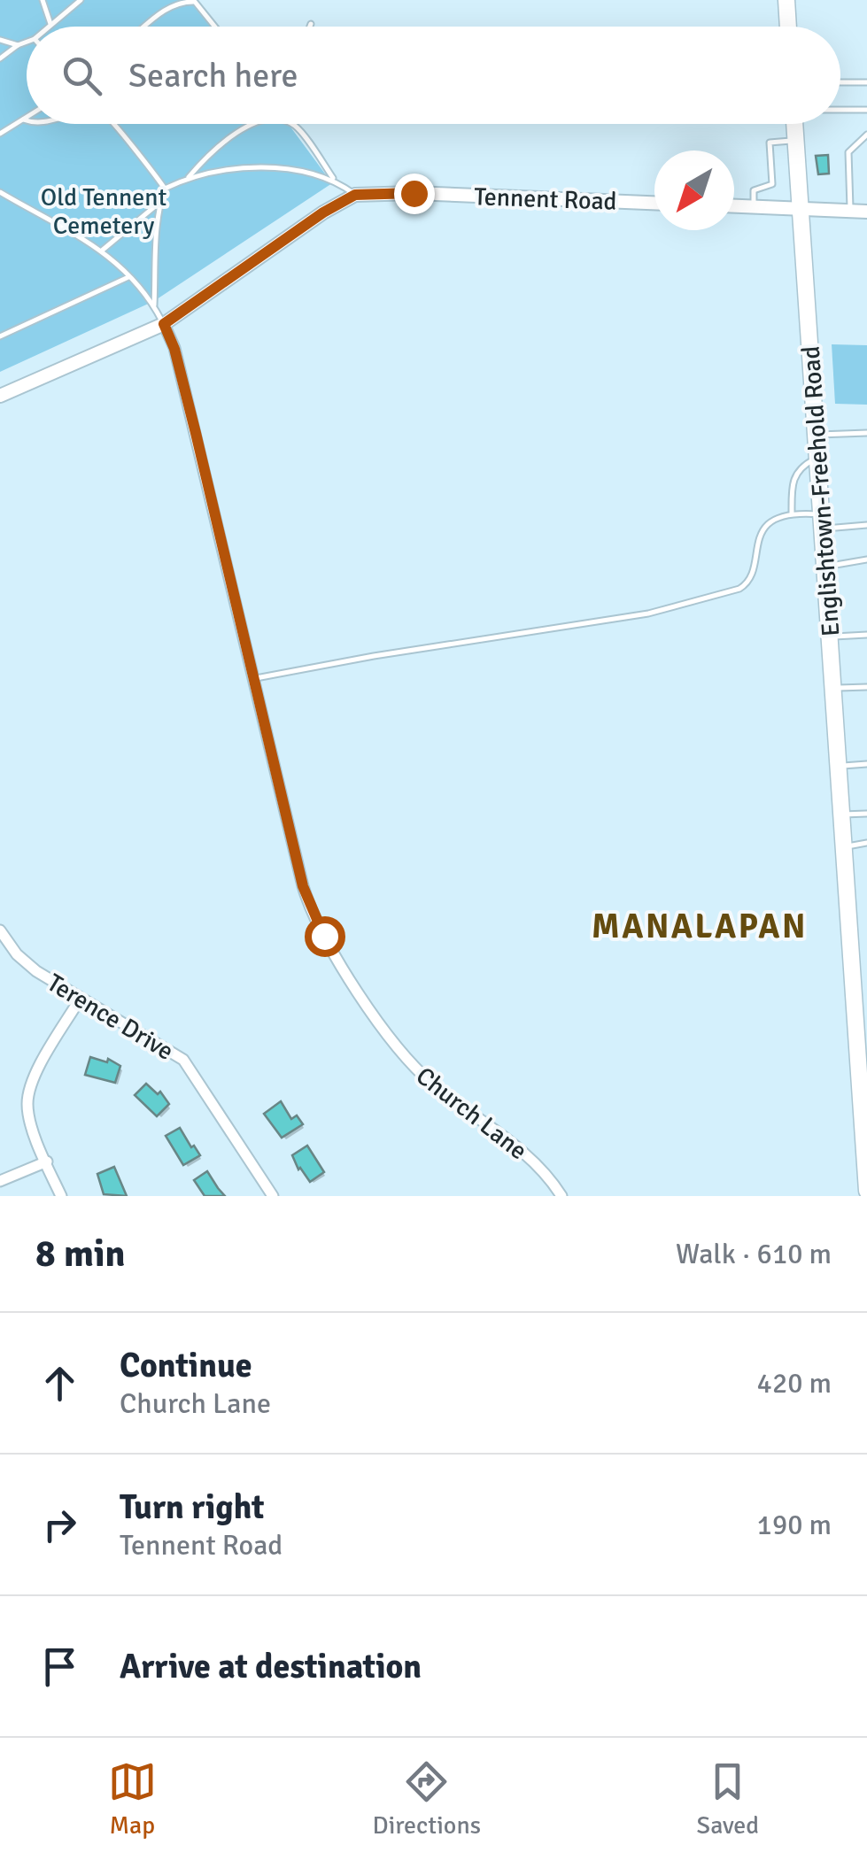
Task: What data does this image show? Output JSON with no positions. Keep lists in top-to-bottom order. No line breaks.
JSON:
{"streets":{"main road":["Englishtown-Freehold Road"],"street":["Tennent Road","Terence Drive","Church Lane"]},"crossings":[["Tennent Road","Church Lane"]],"districts":["MANALAPAN"],"parks":["Old Tennent Cemetery"],"north":"bottom left","page":{"search":"Search here","heading":["8 min","Walk · 610 m"],"list":[["Continue","Church Lane","420 m"],["Turn right","Tennent Road","190 m"],"Arrive at destination"],"nav":["Map","Directions","Saved"]}}
